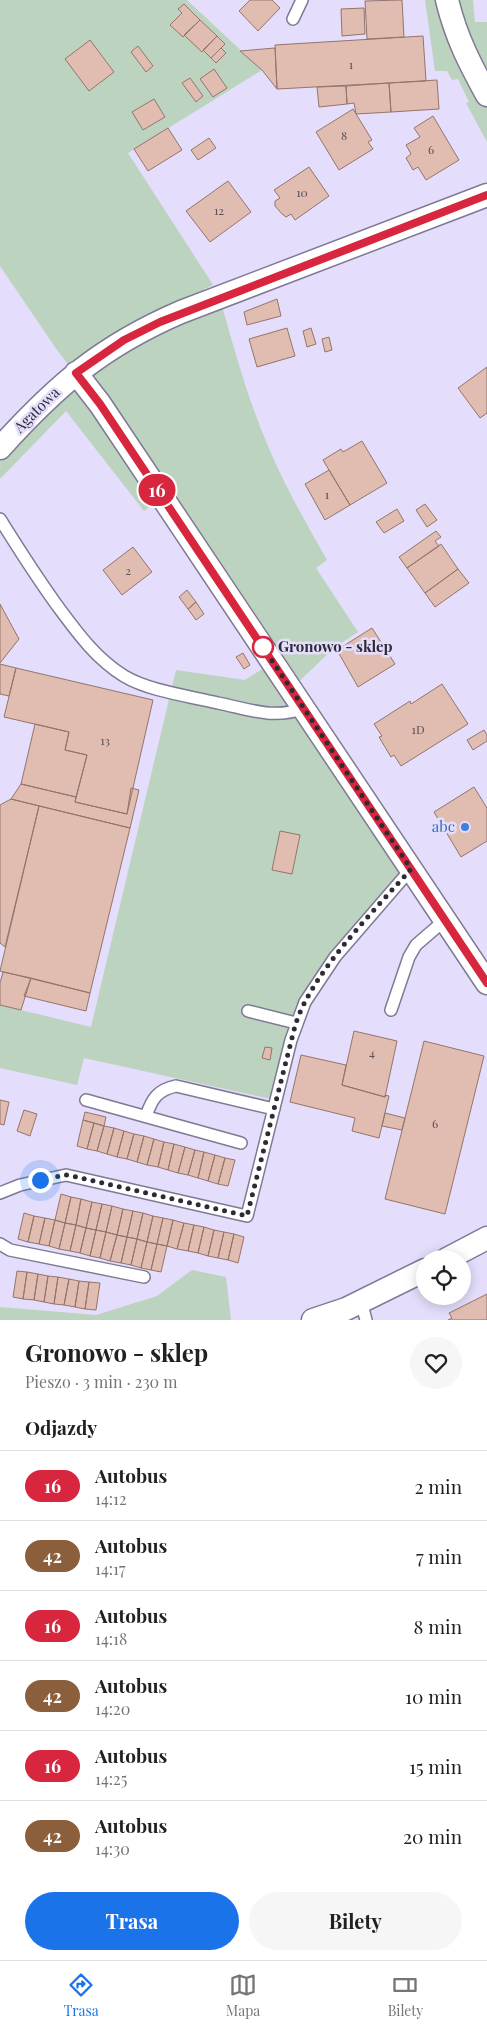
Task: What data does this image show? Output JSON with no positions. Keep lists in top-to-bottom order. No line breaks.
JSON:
{"streets":{"street":["Agatowa"]},"places":["Gronowo - sklep","abc"],"lines":["bus line 16"],"house_numbers":["1","8","6","10","12","1","2","1D","13","4","6"],"page":{"on_map":"16","heading":[["Gronowo - sklep","Pieszo · 3 min · 230 m"],"Odjazdy"],"list":[{"mark":"16","name":"Autobus","note":"14:12","value":"2 min"},{"mark":"42","name":"Autobus","note":"14:17","value":"7 min"},{"mark":"16","name":"Autobus","note":"14:18","value":"8 min"},{"mark":"42","name":"Autobus","note":"14:20","value":"10 min"},{"mark":"16","name":"Autobus","note":"14:25","value":"15 min"},{"mark":"42","name":"Autobus","note":"14:30","value":"20 min"}],"buttons":["Trasa","Bilety"],"tabs":["Trasa","Mapa","Bilety"]}}
